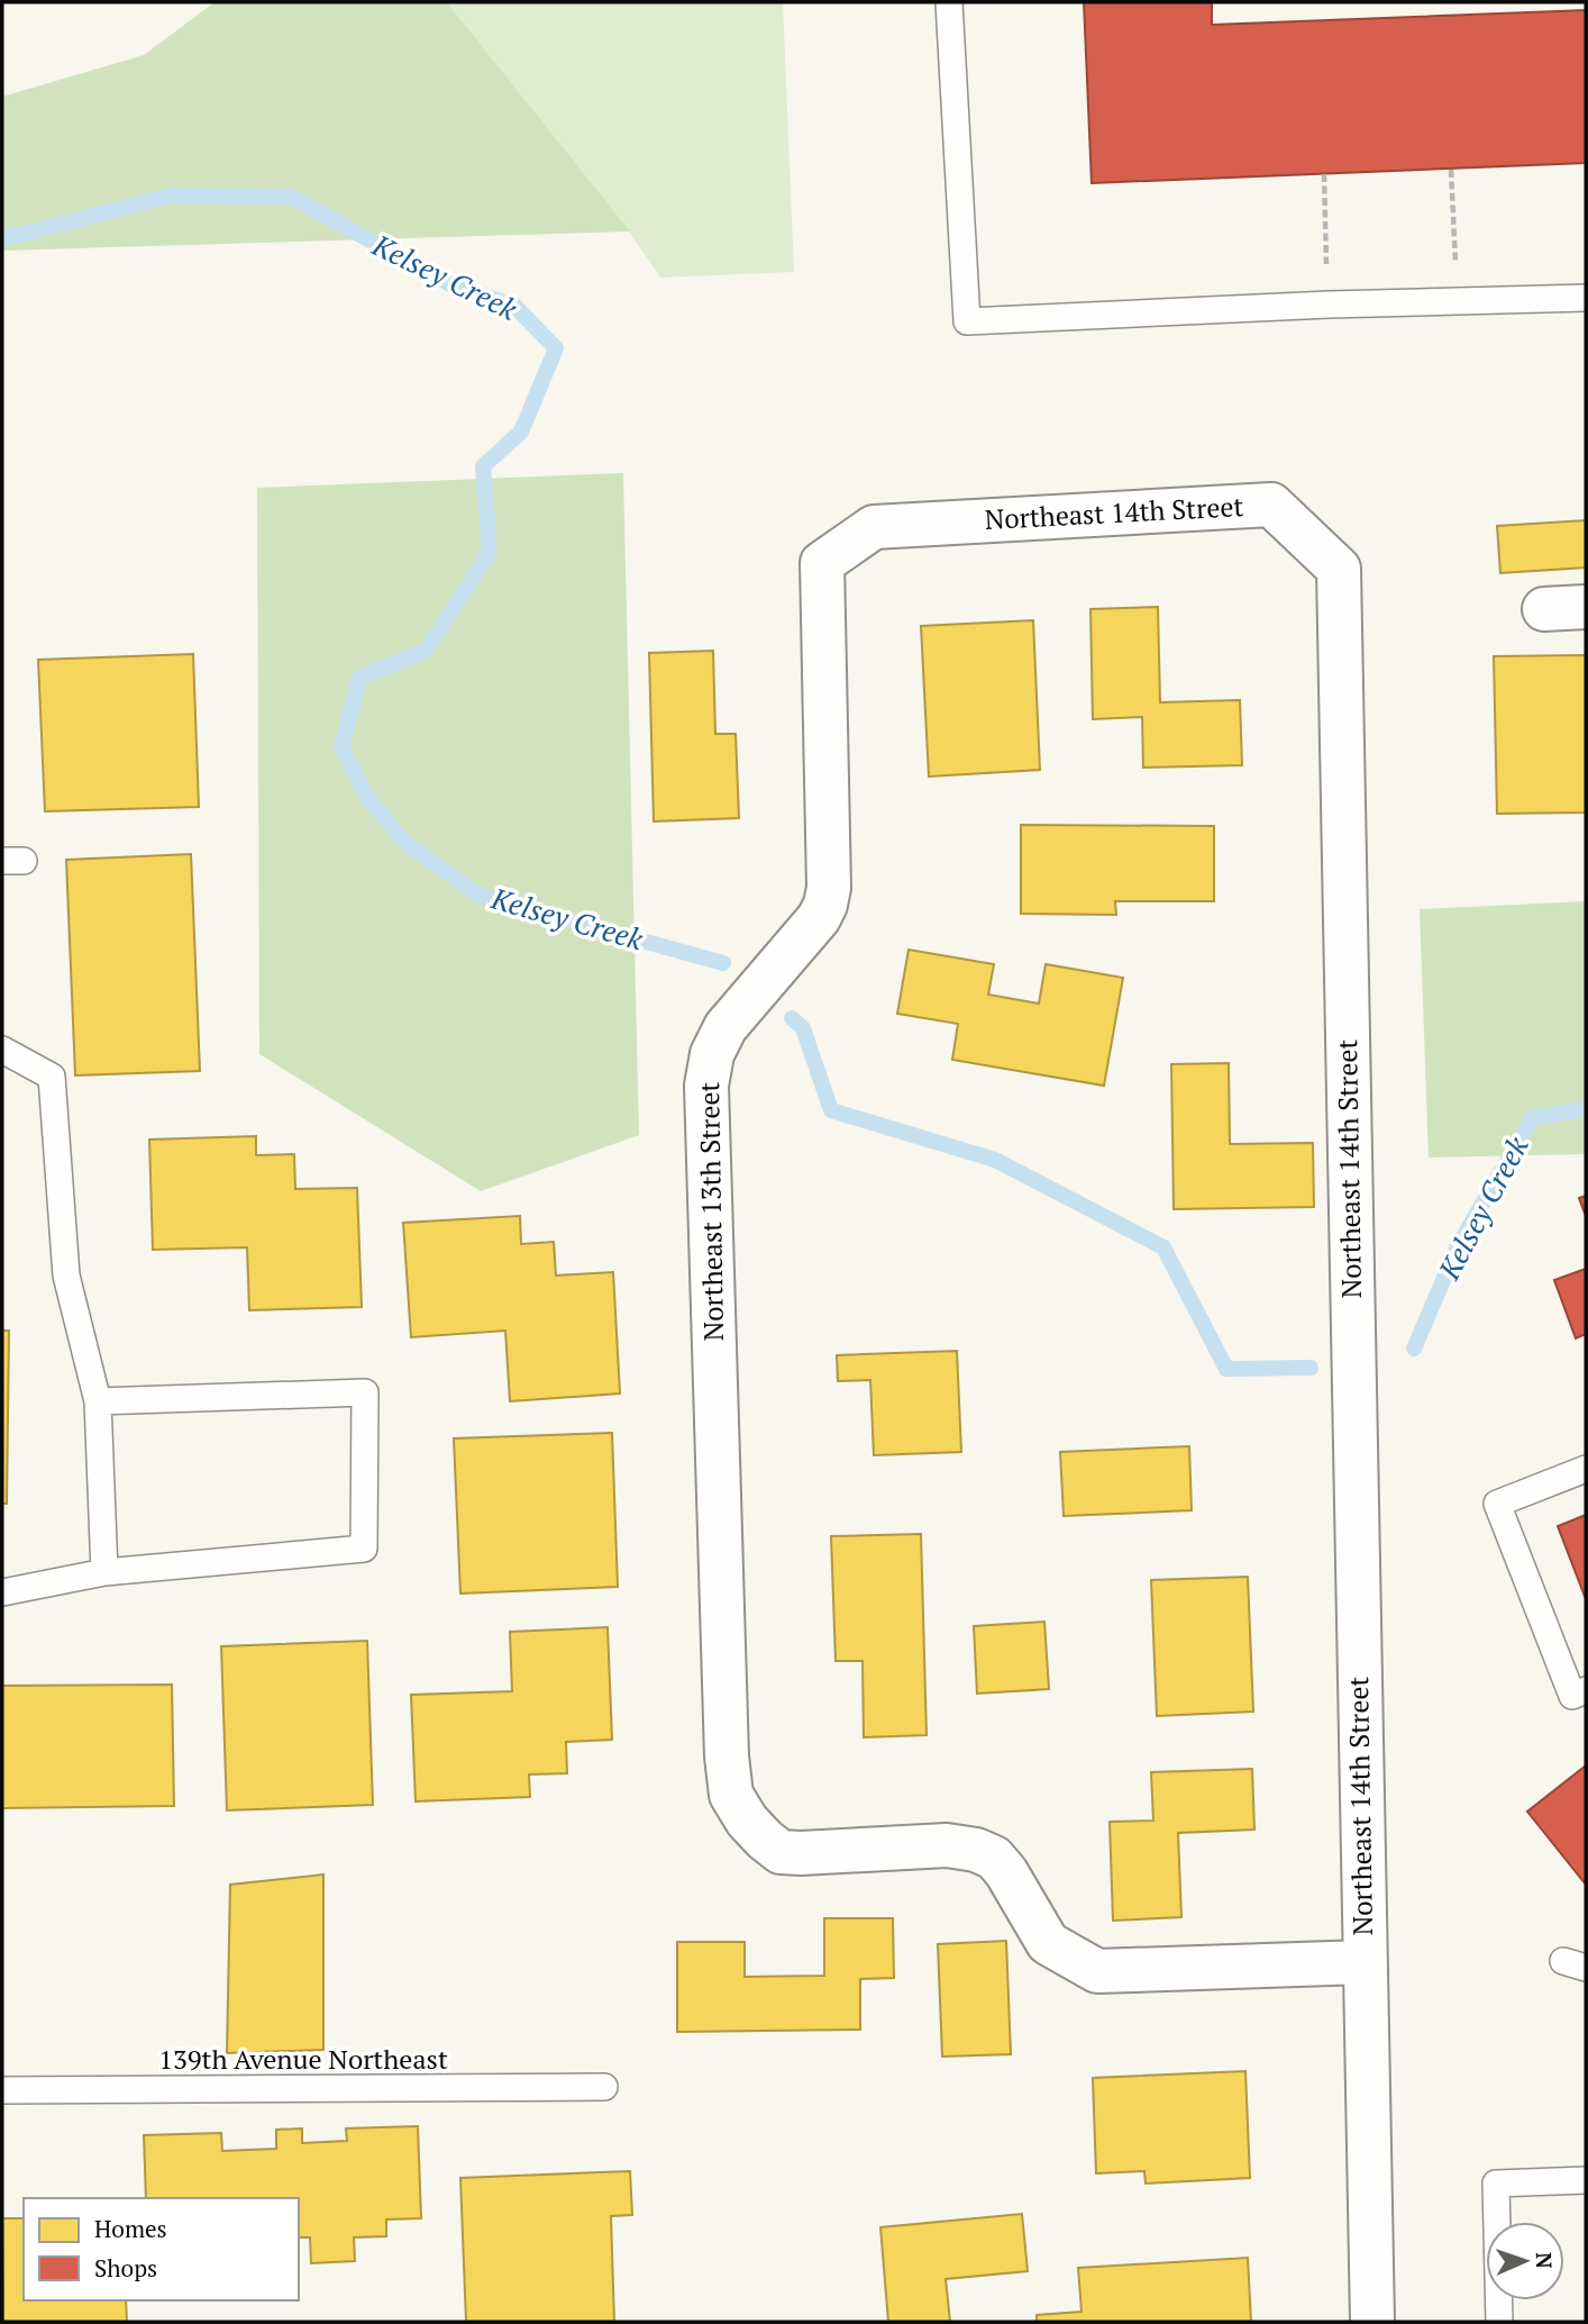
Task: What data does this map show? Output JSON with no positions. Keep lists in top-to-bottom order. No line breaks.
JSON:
{"streets":{"street":["Northeast 14th Street","Northeast 13th Street"],"lane":["139th Avenue Northeast"]},"crossings":[["Northeast 14th Street","Northeast 13th Street"]],"water":["Kelsey Creek"],"legend":["Homes","Shops"],"north":"right"}
